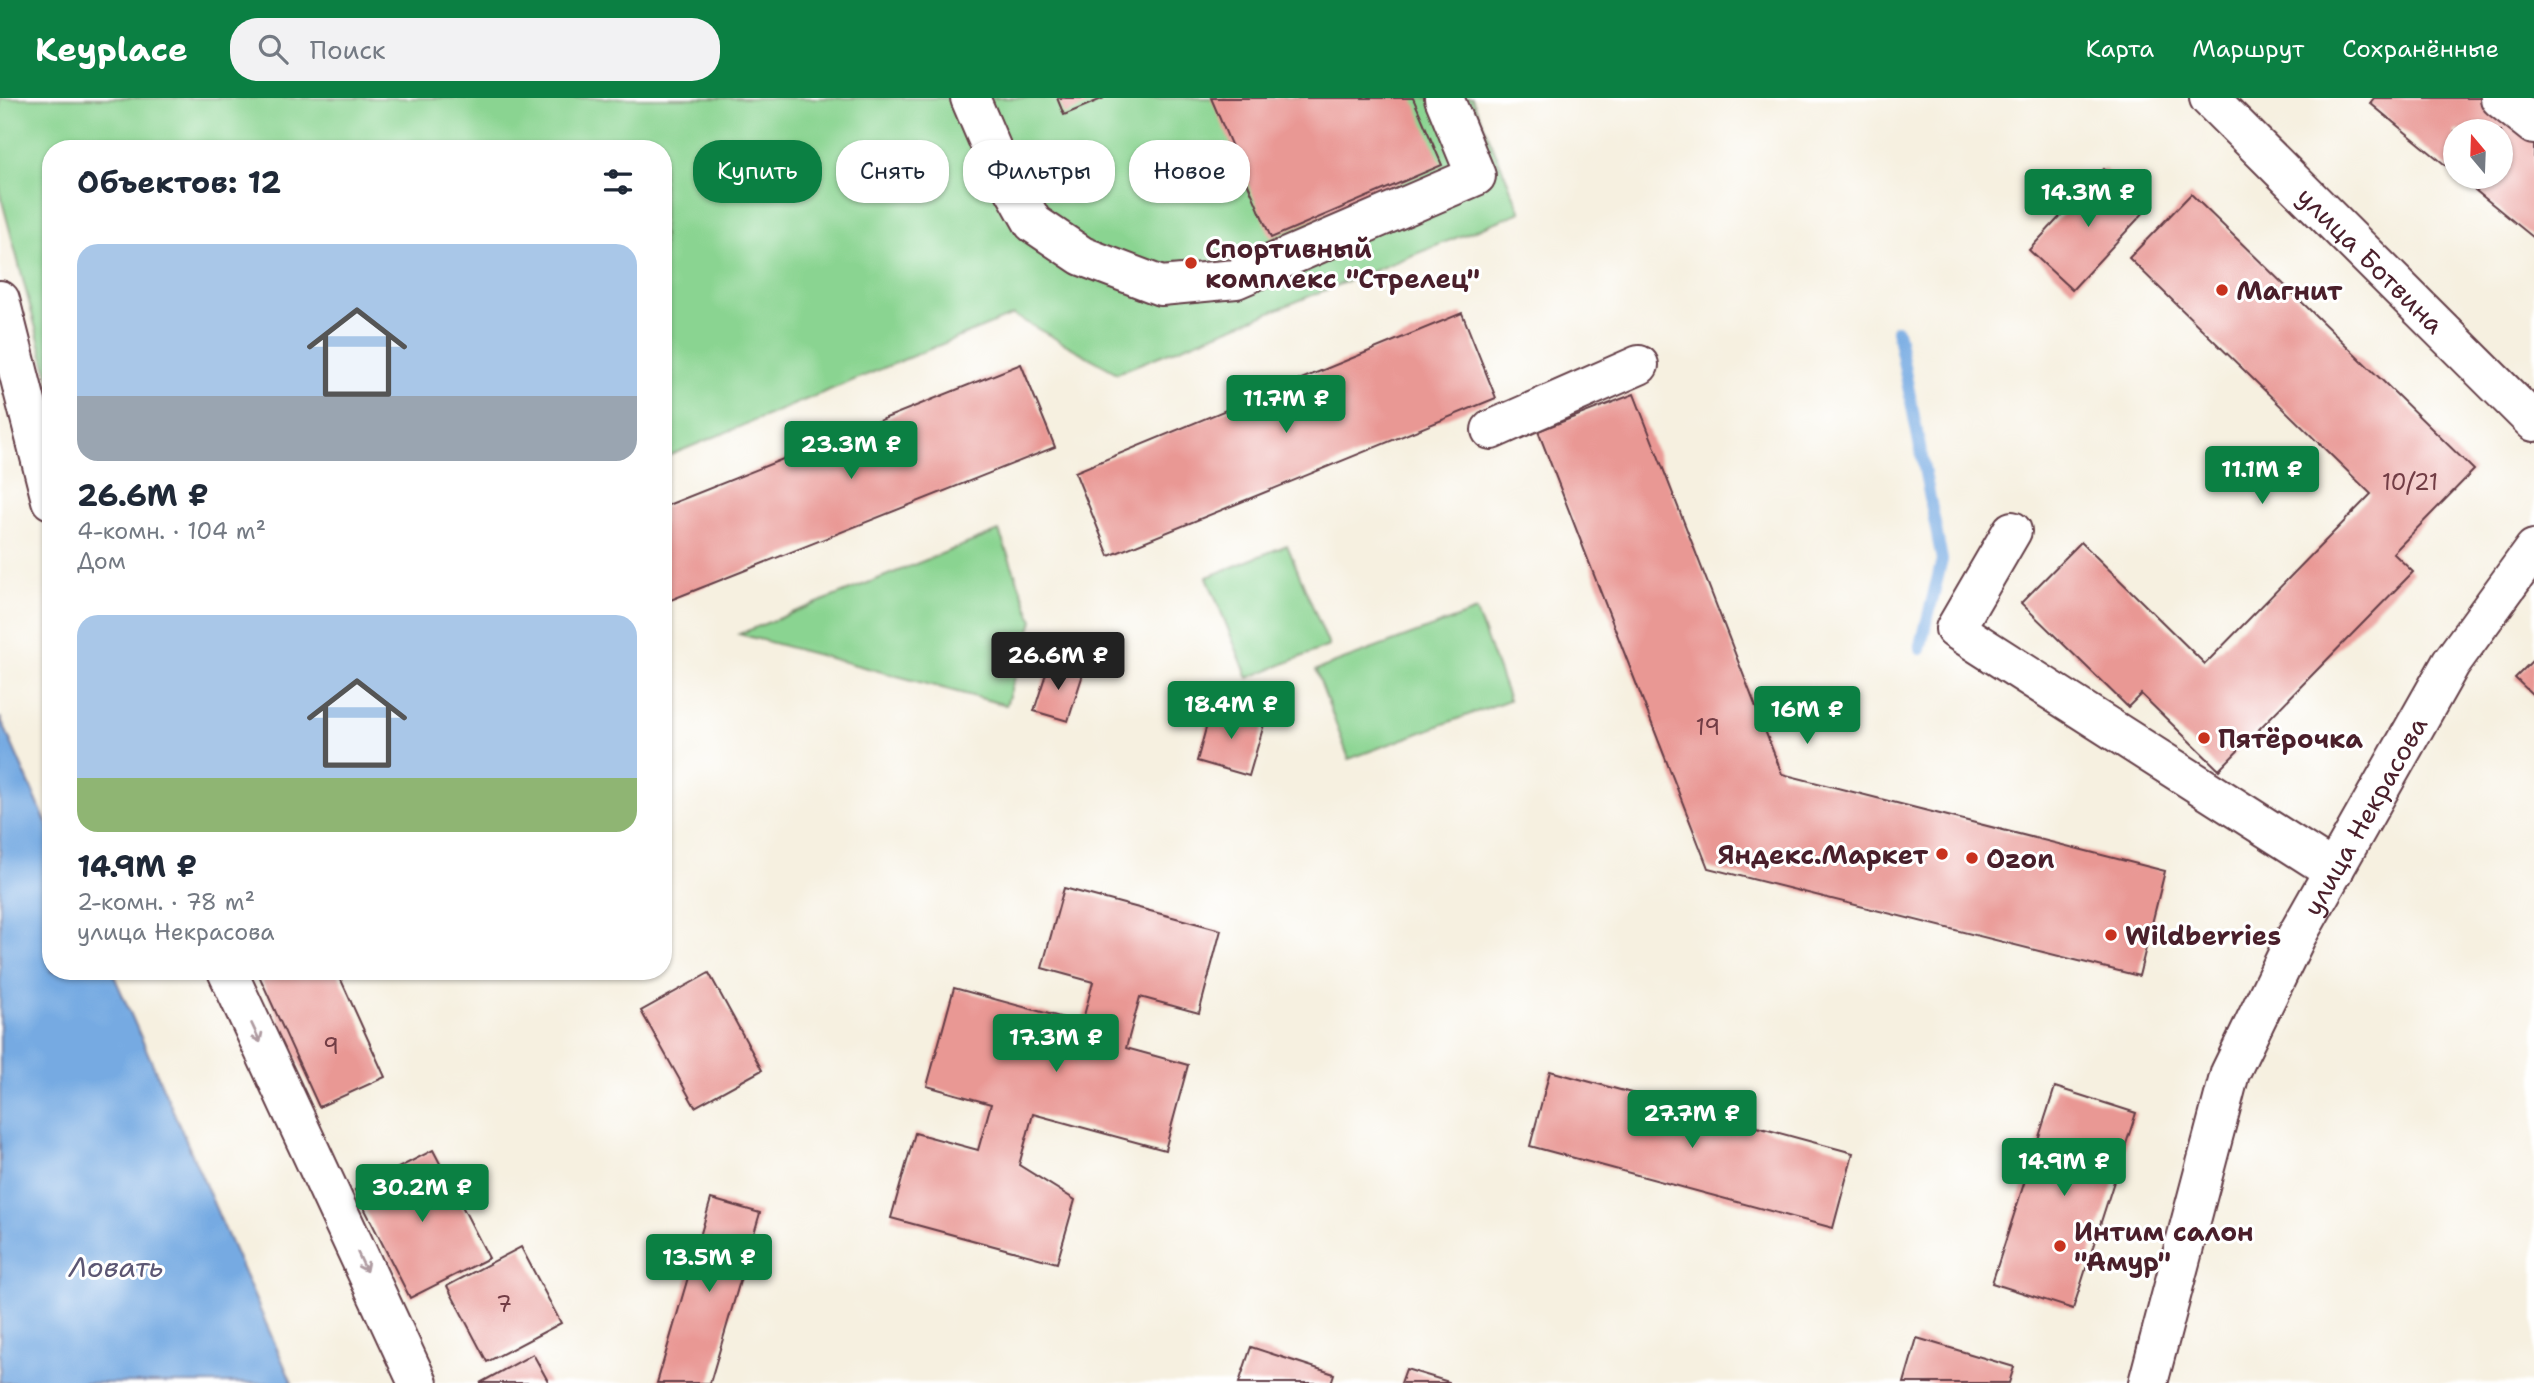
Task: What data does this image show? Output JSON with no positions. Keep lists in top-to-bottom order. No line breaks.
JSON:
{"streets":{"street":["улица Ботвина","улица Некрасова"]},"water":["Ловать"],"places":["Спортивный комплекс \"Стрелец\"","Магнит","Пятёрочка","Яндекс.Маркет","Ozon","Wildberries","Интим салон \"Амур\""],"house_numbers":["10/21","19","9","7"],"north":"top","page":{"header":"Keyplace","search":"Поиск","nav":["Карта","Маршрут","Сохранённые"],"chip":["Купить","Снять","Фильтры","Новое"],"heading":"Объектов: 12","price":["14.3M ₽","11.7M ₽","23.3M ₽","11.1M ₽","26.6M ₽","18.4M ₽","16M ₽","17.3M ₽","27.7M ₽","14.9M ₽","30.2M ₽","13.5M ₽"],"list":[{"name":"26.6M ₽","note":"4-комн. · 104 m² · Дом"},{"name":"14.9M ₽","note":"2-комн. · 78 m² · улица Некрасова"}]}}
